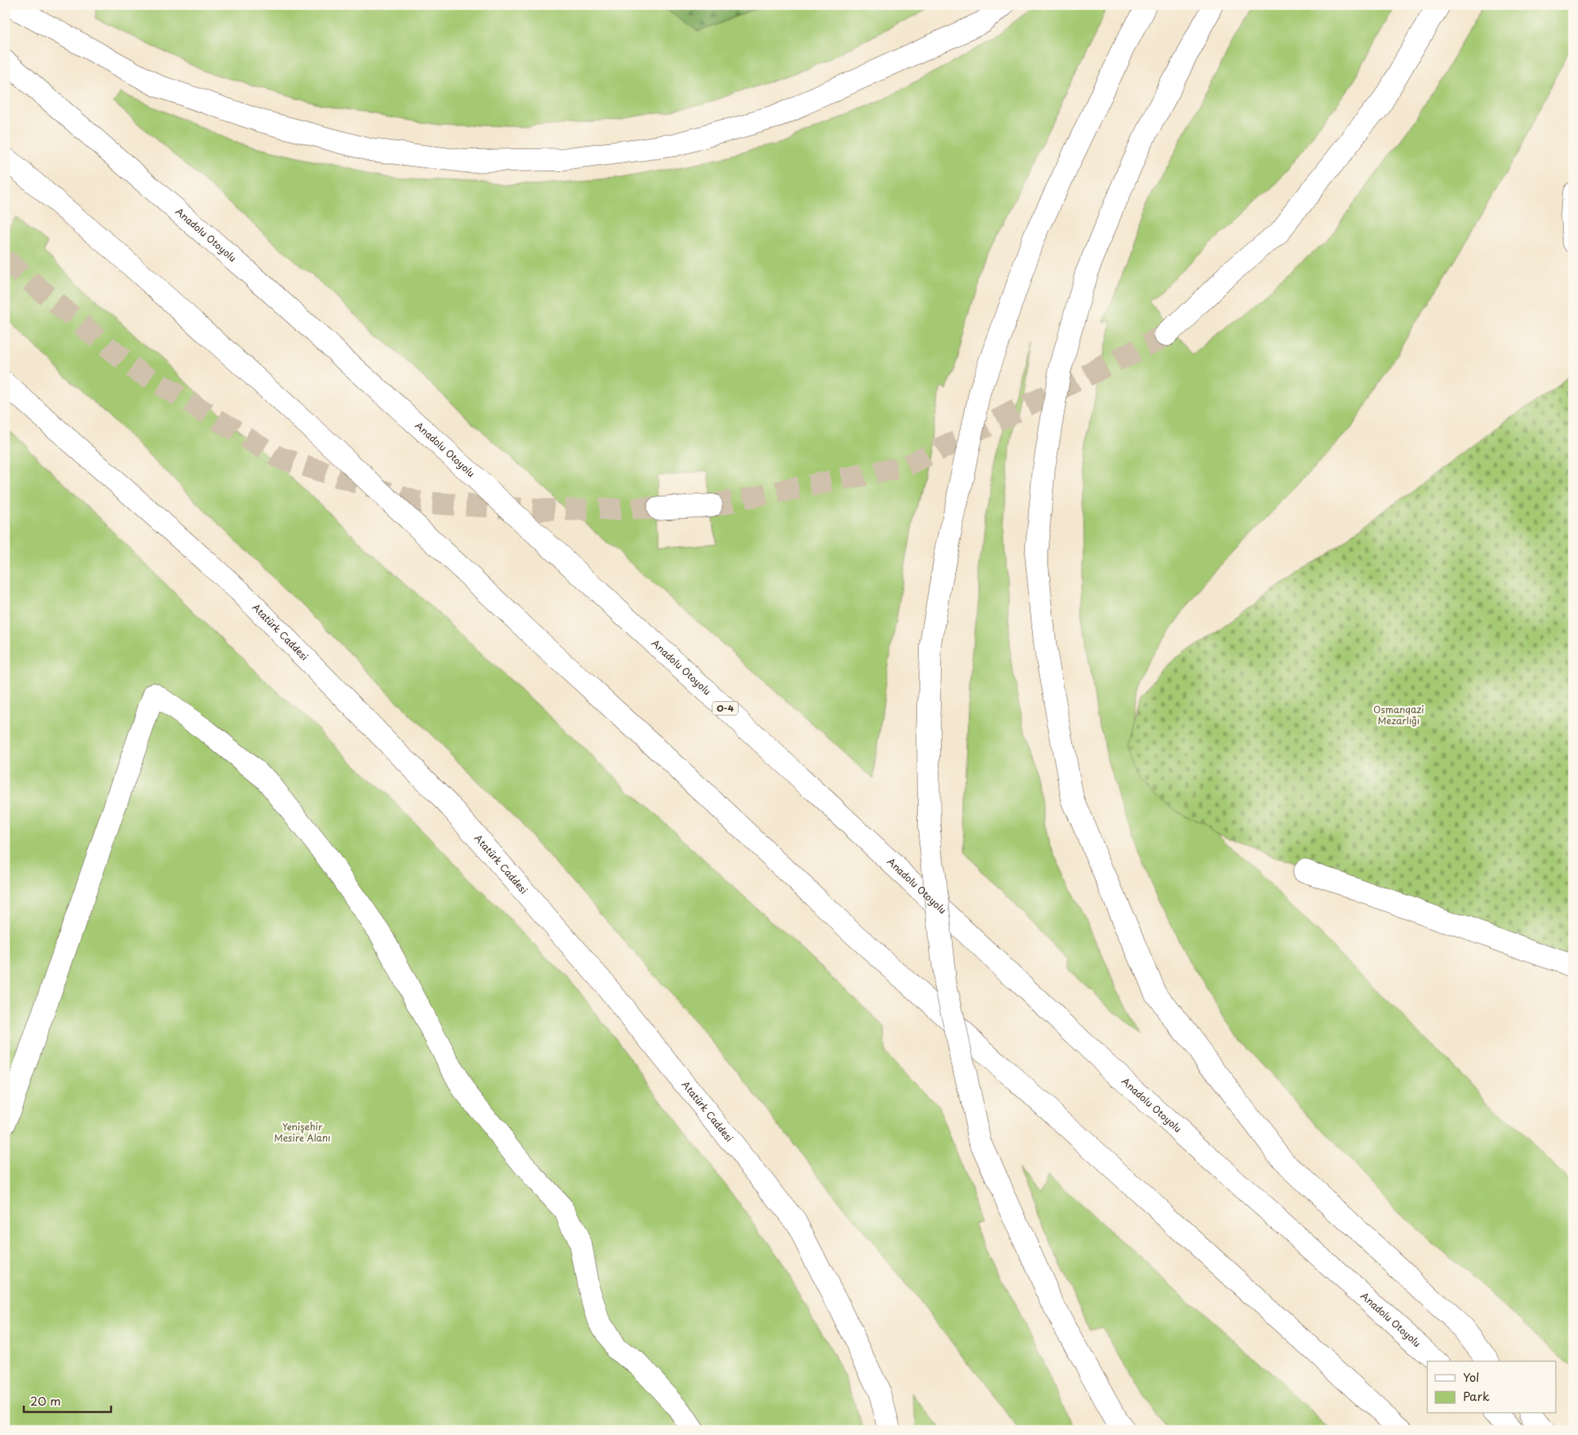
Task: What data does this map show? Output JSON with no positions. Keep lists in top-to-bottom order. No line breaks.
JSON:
{"streets":{"main road":["Anadolu Otoyolu","Atatürk Caddesi","O-4"]},"parks":["Osmangazi Mezarlığı","Yenişehir Mesire Alanı"],"legend":["Yol","Park"],"scale_bar":"20 m"}
